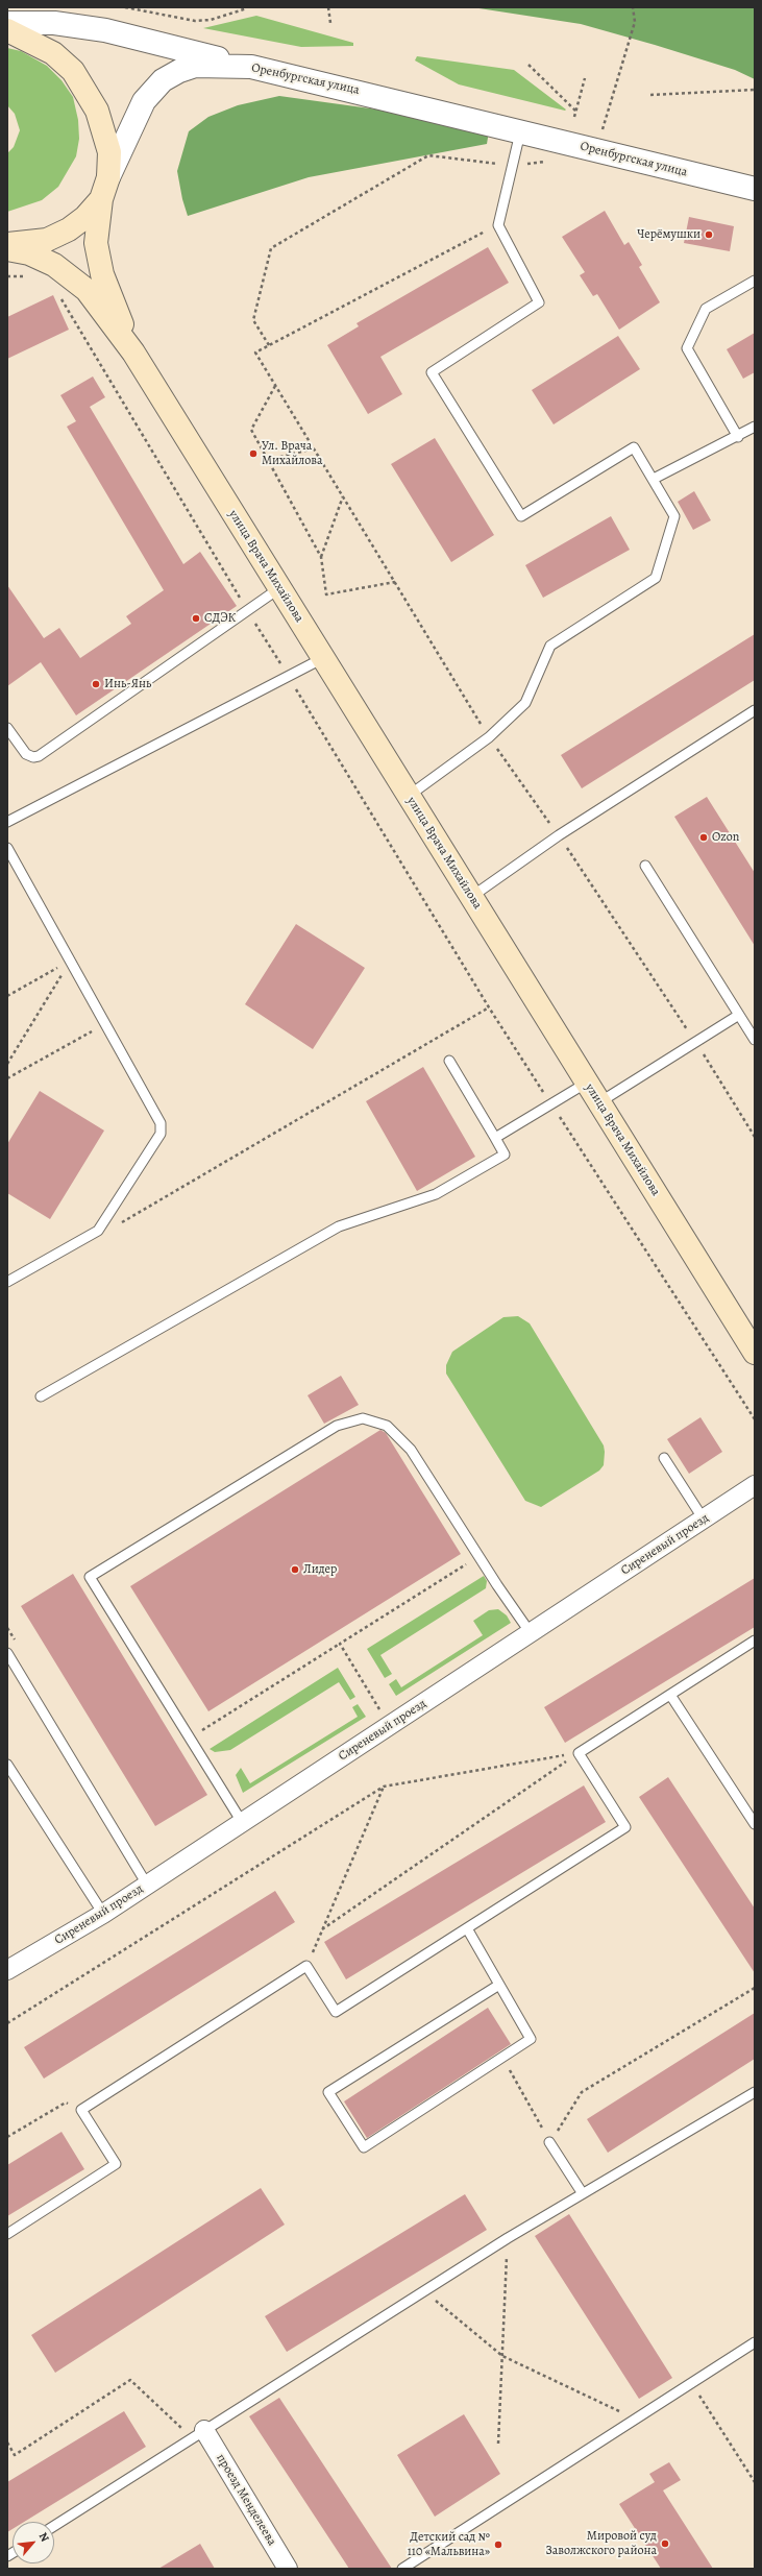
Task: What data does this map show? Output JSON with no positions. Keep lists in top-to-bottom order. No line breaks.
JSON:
{"streets":{"main road":["Оренбургская улица","улица Врача Михайлова"],"street":["Сиреневый проезд","проезд Менделеева"]},"crossings":[["Оренбургская улица","улица Врача Михайлова"]],"places":["Черёмушки","Ул. Врача Михайлова","СДЭК","Инь-Янь","Ozon","Лидер","Мировой суд Заволжского района","Детский сад № 110 «Мальвина»"],"north":"top right"}
